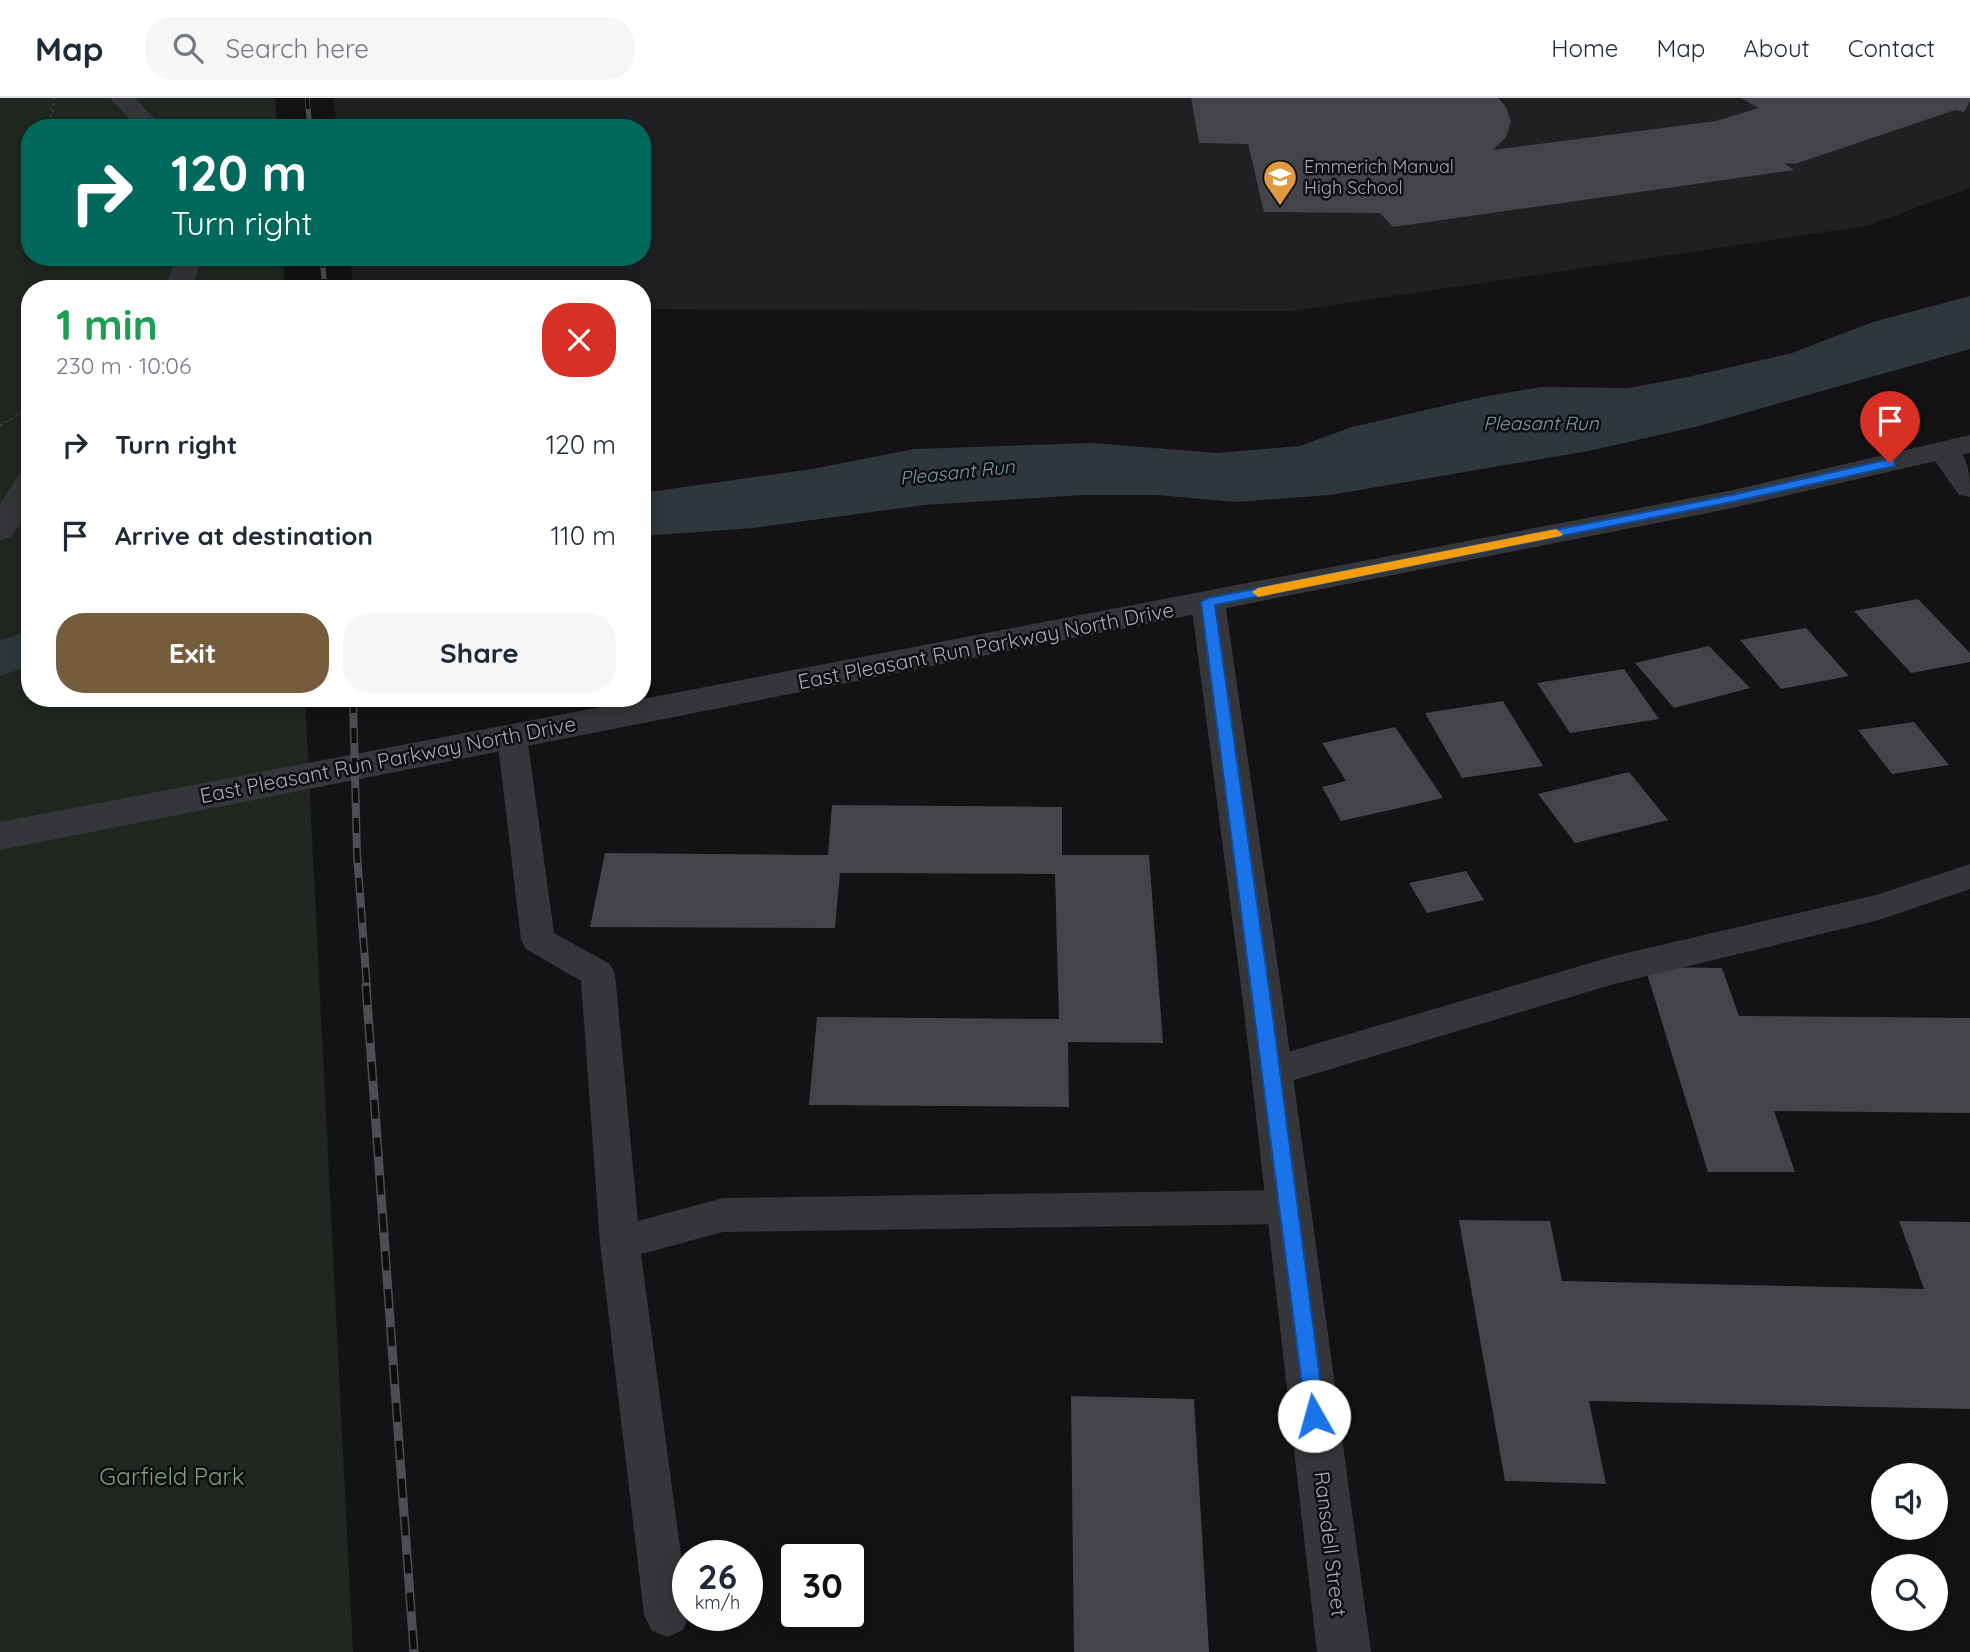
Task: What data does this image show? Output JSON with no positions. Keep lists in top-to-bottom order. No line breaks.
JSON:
{"streets":{"street":["East Pleasant Run Parkway North Drive","Ransdell Street"]},"crossings":[["East Pleasant Run Parkway North Drive","Ransdell Street"]],"water":["Pleasant Run"],"parks":["Garfield Park"],"places":{"school or university":["Emmerich Manual High School"]},"page":{"header":"Map","search":"Search here","nav":["Home","Map","About","Contact"],"turn":["120 m","Turn right"],"heading":["1 min","230 m · 10:06"],"list":[{"name":"Turn right","value":"120 m"},{"name":"Arrive at destination","value":"110 m"}],"buttons":["Exit","Share"],"speed":"26 km/h","limit":"30"}}
